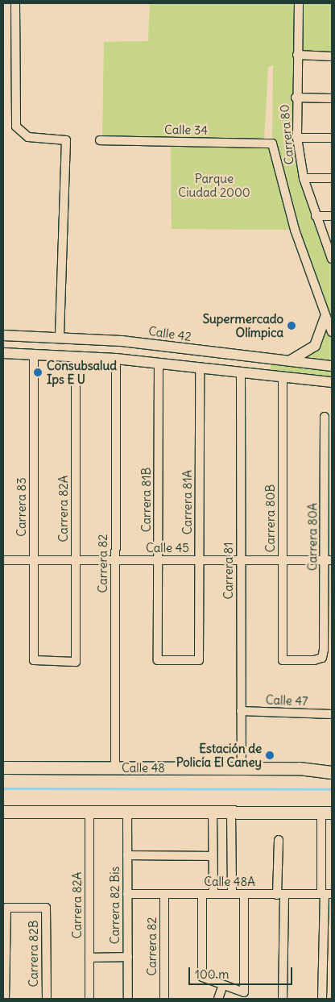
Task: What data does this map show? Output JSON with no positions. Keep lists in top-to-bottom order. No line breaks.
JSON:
{"streets":{"main road":["Calle 48"],"street":["Calle 34","Carrera 80","Calle 42","Carrera 81B","Carrera 81A","Carrera 83","Carrera 82A","Carrera 80B","Carrera 80A","Calle 45","Carrera 82","Carrera 81","Calle 47","Calle 48A","Carrera 82 Bis","Carrera 82B"]},"crossings":[["Calle 34","Carrera 80"],["Carrera 81B","Carrera 81A"],["Carrera 81B","Calle 45"],["Carrera 81A","Calle 45"],["Carrera 83","Carrera 82A"],["Carrera 83","Calle 45"],["Carrera 82A","Calle 45"],["Carrera 80B","Carrera 80A"],["Carrera 80B","Calle 45"],["Carrera 80A","Calle 45"],["Calle 45","Carrera 82"],["Calle 45","Carrera 81"],["Carrera 82","Calle 48"],["Carrera 82","Calle 48A"],["Carrera 81","Calle 47"],["Carrera 81","Calle 48"],["Calle 48A","Carrera 82 Bis"]],"parks":["Parque Ciudad 2000"],"places":["Supermercado Olímpica","Consubsalud Ips E U","Estación de Policía El Caney"],"scale_bar":"100 m"}
